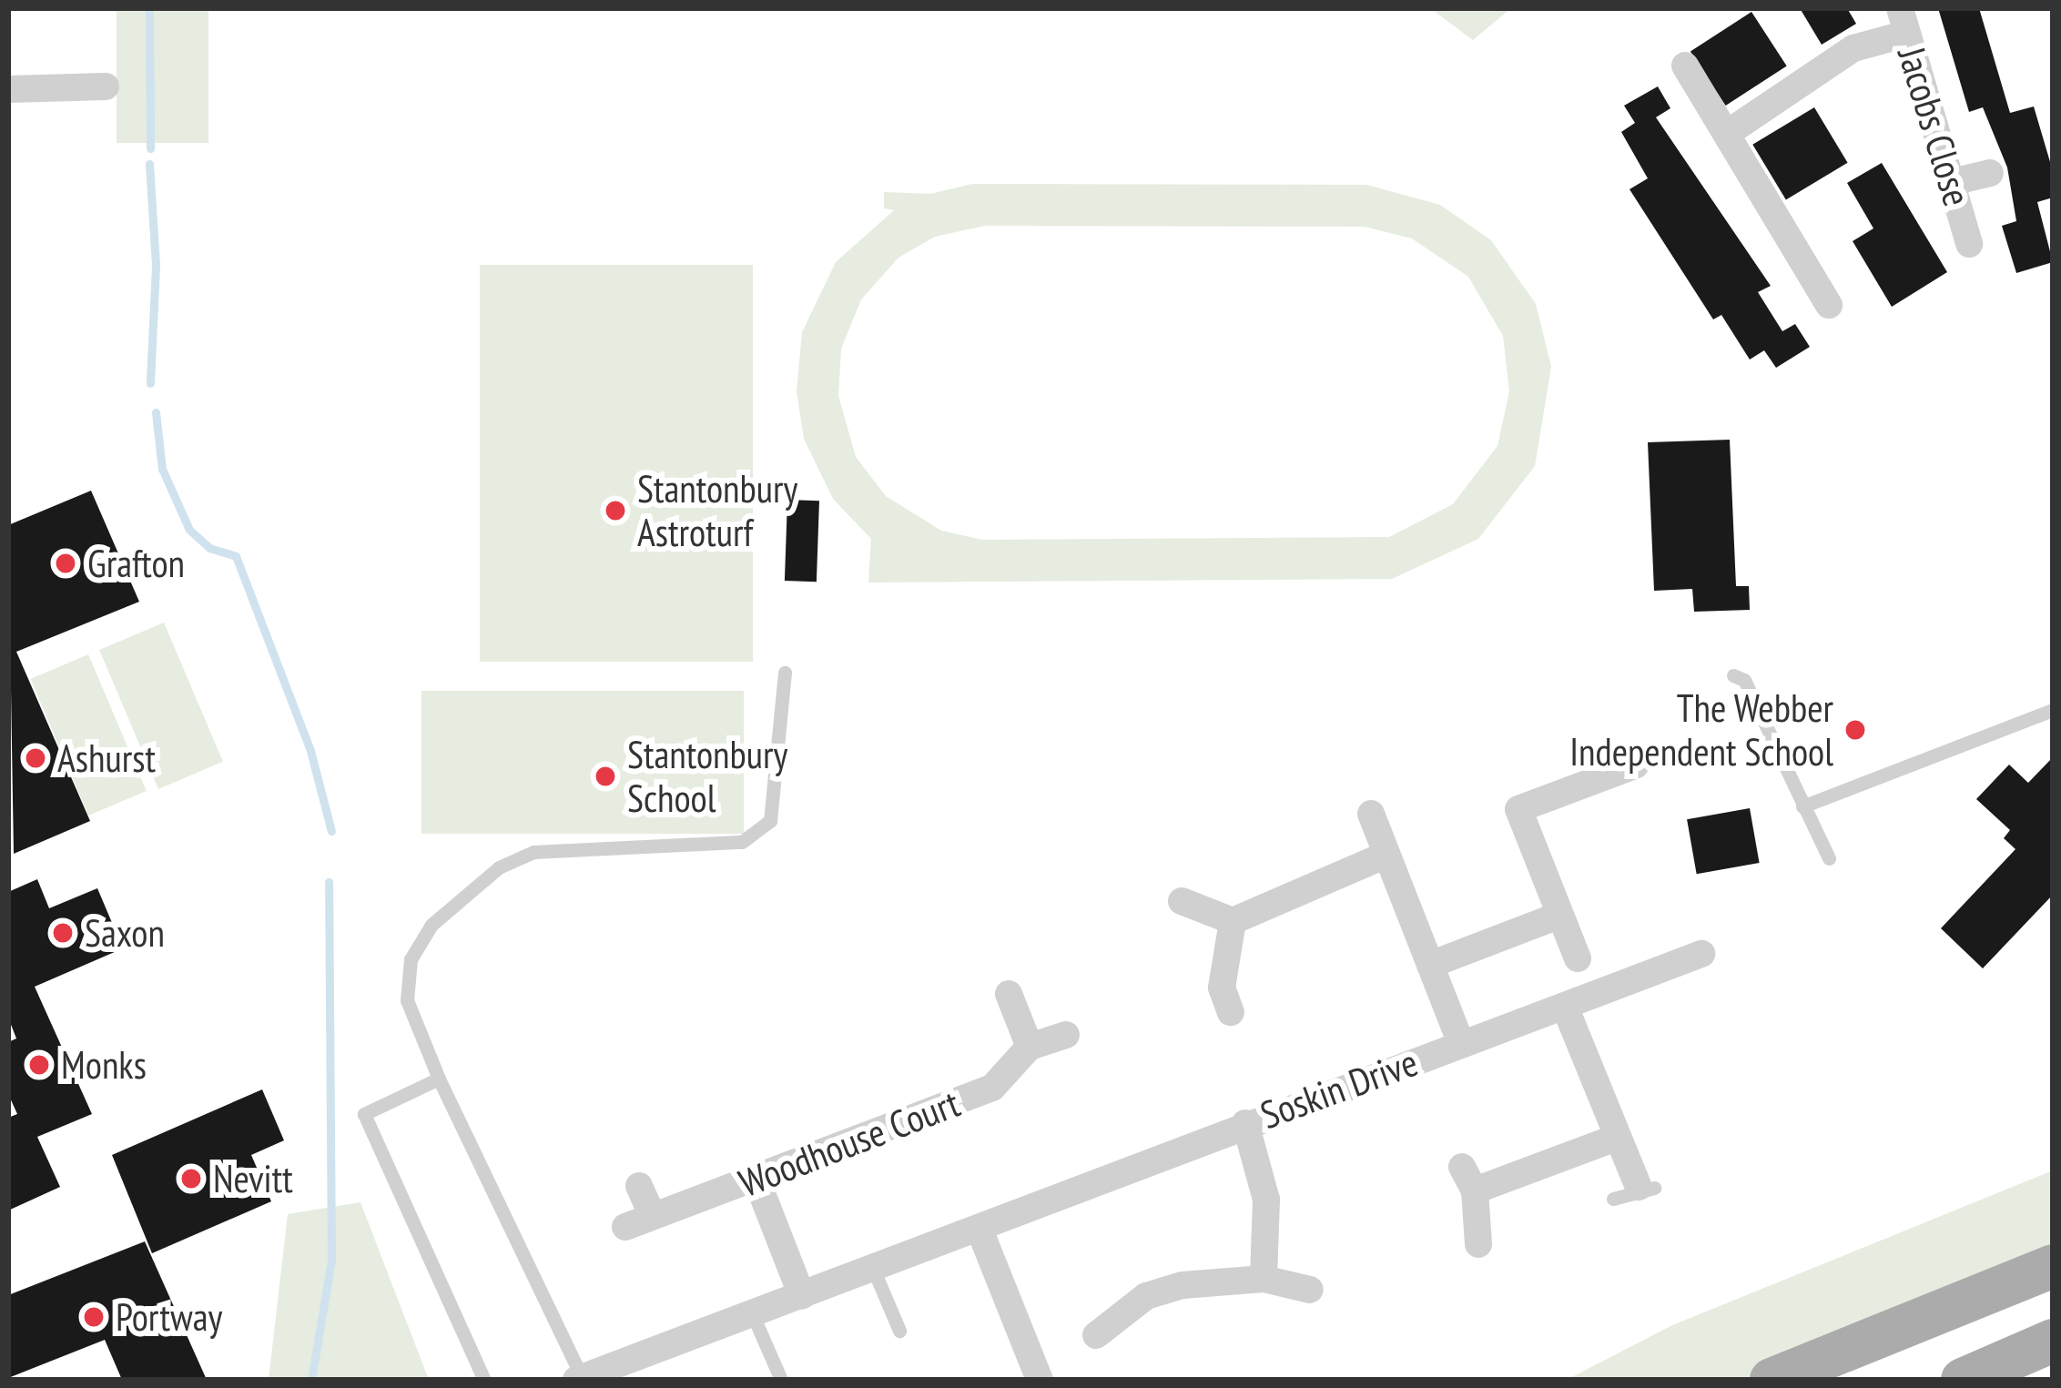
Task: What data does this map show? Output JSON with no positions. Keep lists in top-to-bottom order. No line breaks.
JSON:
{"streets":{"street":["Jacobs Close","Soskin Drive","Woodhouse Court"]},"places":["Stantonbury Astroturf","Grafton","The Webber Independent School","Ashurst","Stantonbury School","Saxon","Monks","Nevitt","Portway"]}
